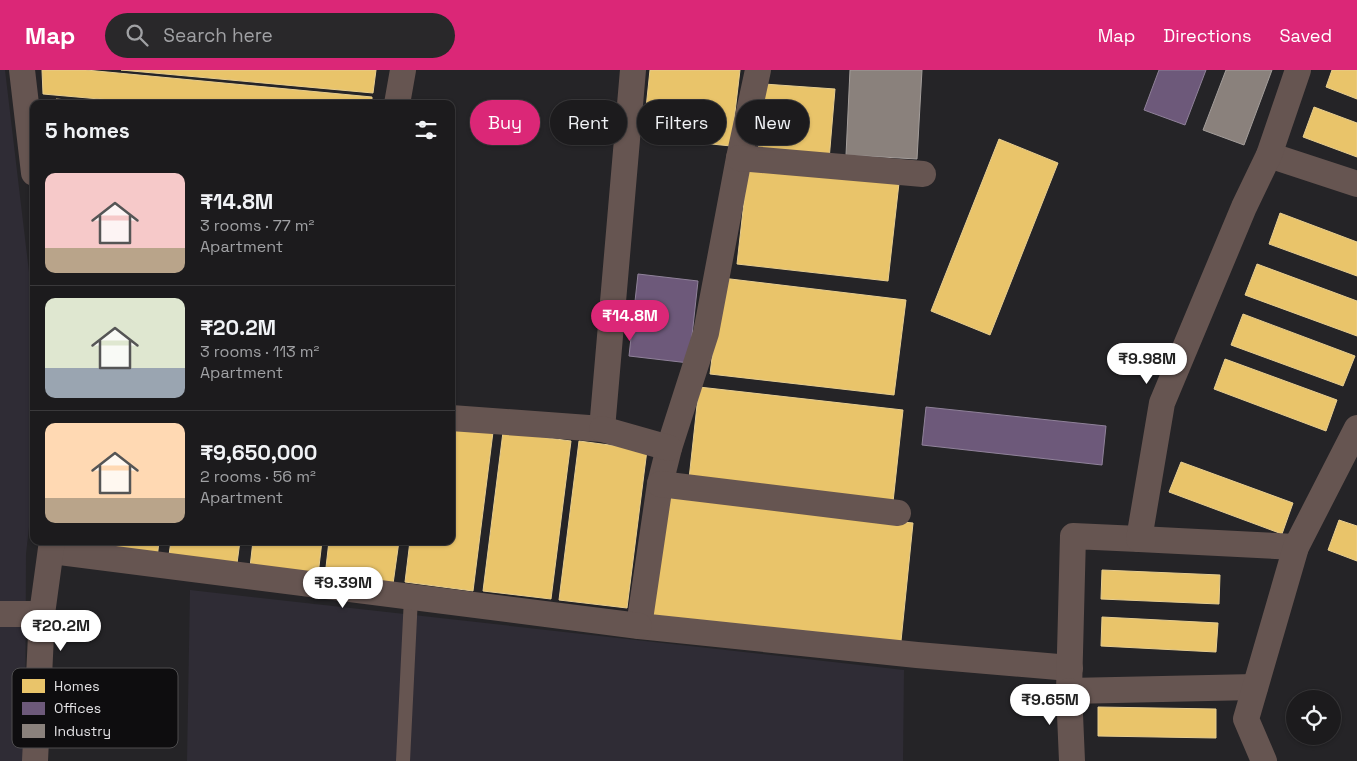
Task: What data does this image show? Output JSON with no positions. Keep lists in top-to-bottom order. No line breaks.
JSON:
{"legend":["Homes","Offices","Industry"],"page":{"header":"Map","search":"Search here","nav":["Map","Directions","Saved"],"chip":["Buy","Rent","Filters","New"],"heading":"5 homes","list":[{"name":"₹14.8M","note":"3 rooms · 77 m² · Apartment"},{"name":"₹20.2M","note":"3 rooms · 113 m² · Apartment"},{"name":"₹9,650,000","note":"2 rooms · 56 m² · Apartment"}],"price":["₹14.8M","₹9.98M","₹9.39M","₹20.2M","₹9.65M"]}}
